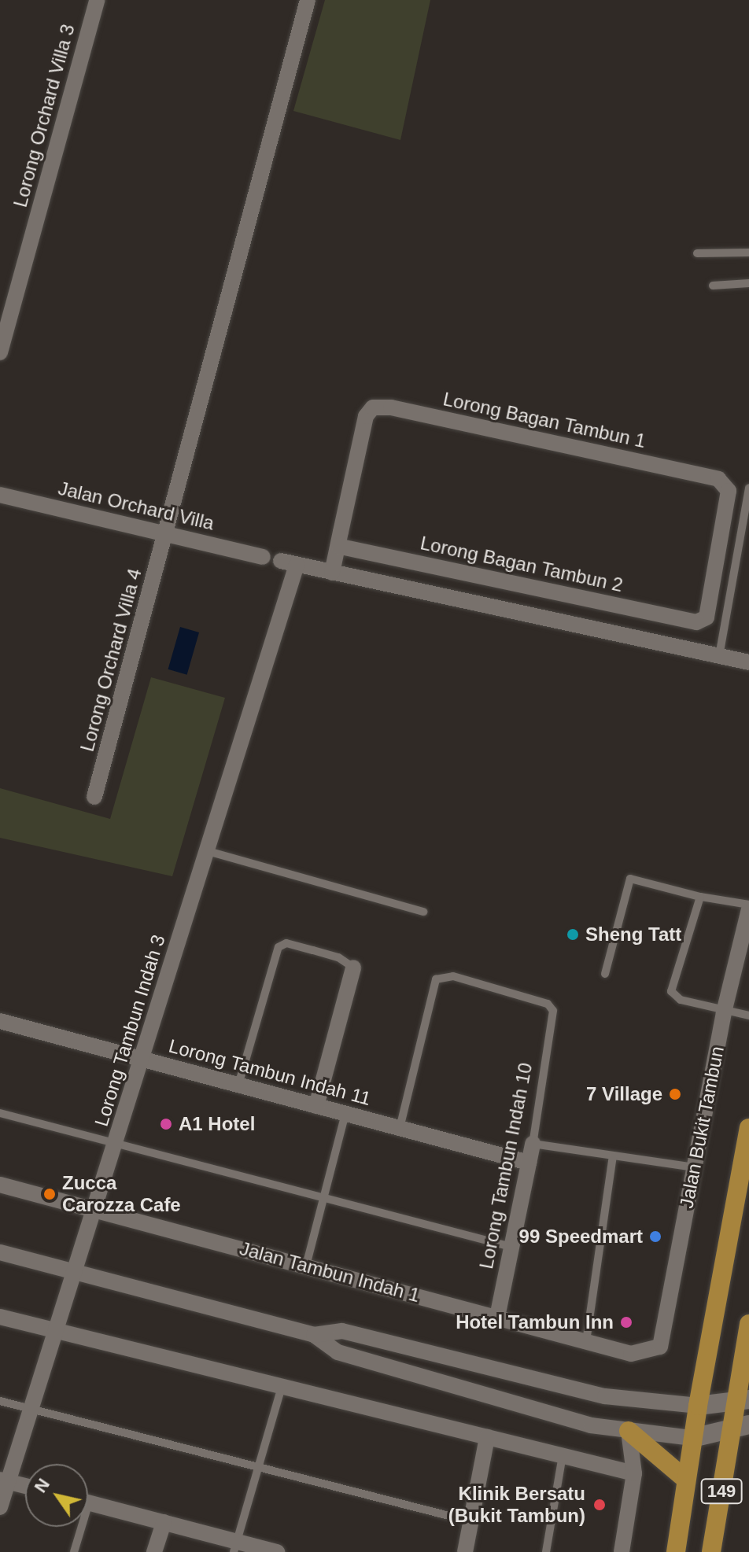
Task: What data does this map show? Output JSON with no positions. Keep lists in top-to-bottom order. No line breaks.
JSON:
{"streets":{"main road":["149"],"street":["Lorong Orchard Villa 3","Lorong Bagan Tambun 1","Jalan Orchard Villa","Lorong Bagan Tambun 2","Lorong Orchard Villa 4","Lorong Tambun Indah 3","Lorong Tambun Indah 11","Jalan Bukit Tambun","Lorong Tambun Indah 10","Jalan Tambun Indah 1"]},"crossings":[["Lorong Bagan Tambun 1","Lorong Bagan Tambun 2"],["Jalan Orchard Villa","Lorong Orchard Villa 4"],["Lorong Tambun Indah 3","Lorong Tambun Indah 11"],["Lorong Tambun Indah 3","Jalan Tambun Indah 1"],["Lorong Tambun Indah 11","Lorong Tambun Indah 10"],["Jalan Bukit Tambun","Jalan Tambun Indah 1"],["Lorong Tambun Indah 10","Jalan Tambun Indah 1"]],"places":["Sheng Tatt","7 Village","A1 Hotel","Zucca Carozza Cafe","99 Speedmart","Hotel Tambun Inn","Klinik Bersatu (Bukit Tambun)"],"north":"top left"}
